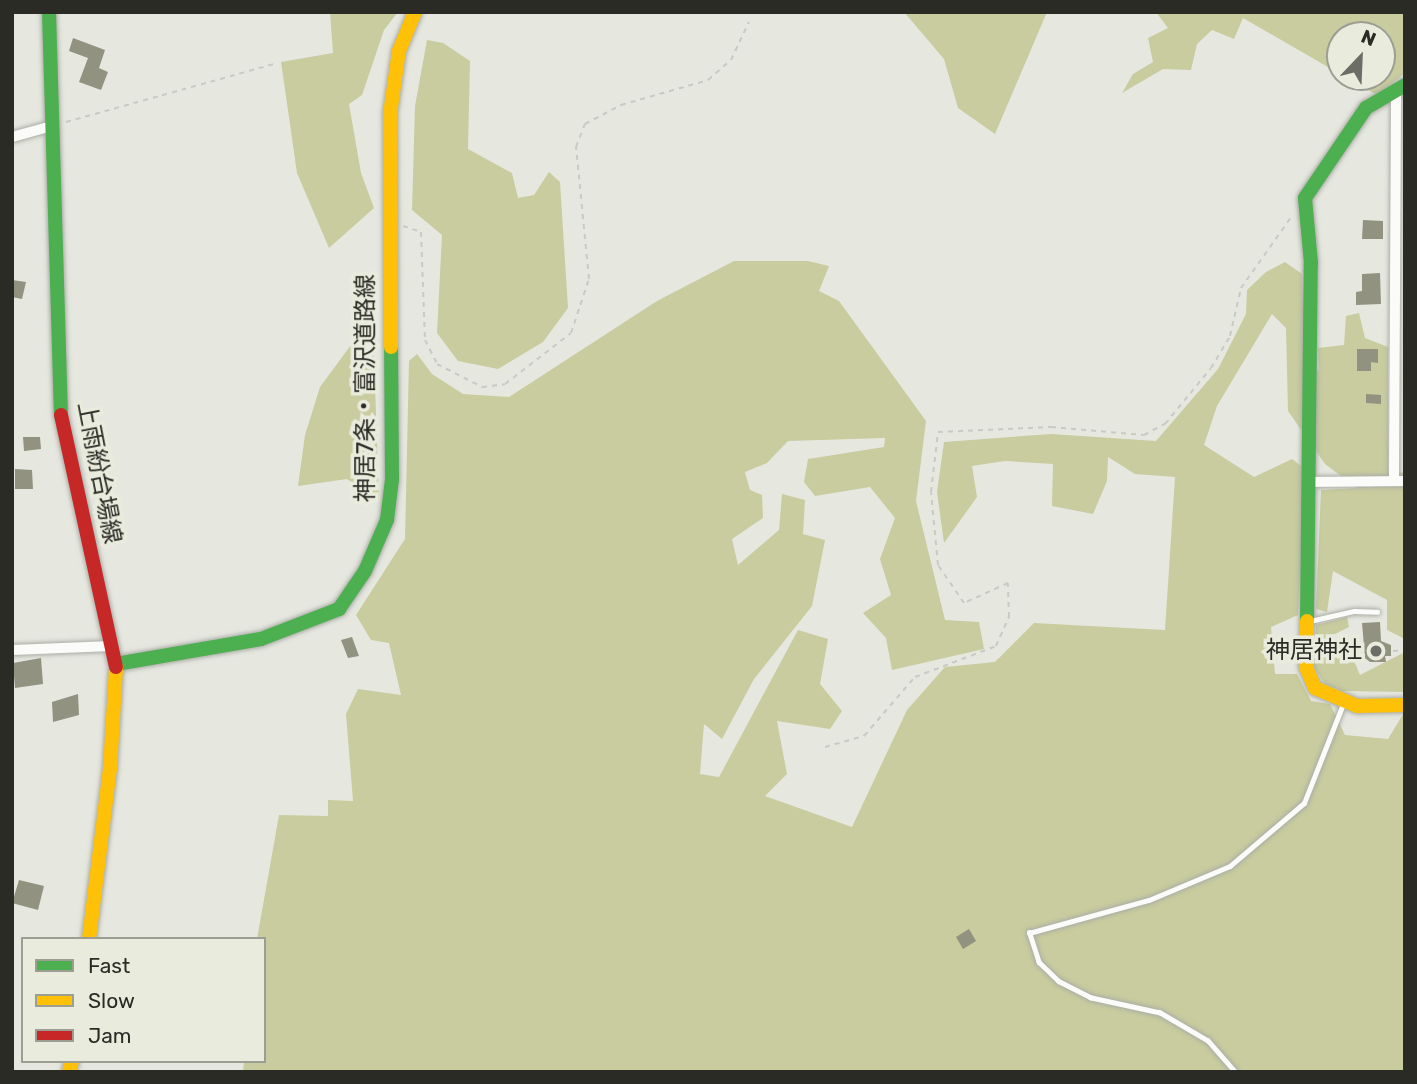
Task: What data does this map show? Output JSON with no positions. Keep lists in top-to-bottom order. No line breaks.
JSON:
{"streets":{"street":["神居7条・富沢道路線","上雨紛台場線"]},"crossings":[["神居7条・富沢道路線","上雨紛台場線"]],"places":["神居神社"],"legend":["Fast","Slow","Jam"],"north":"top right"}
